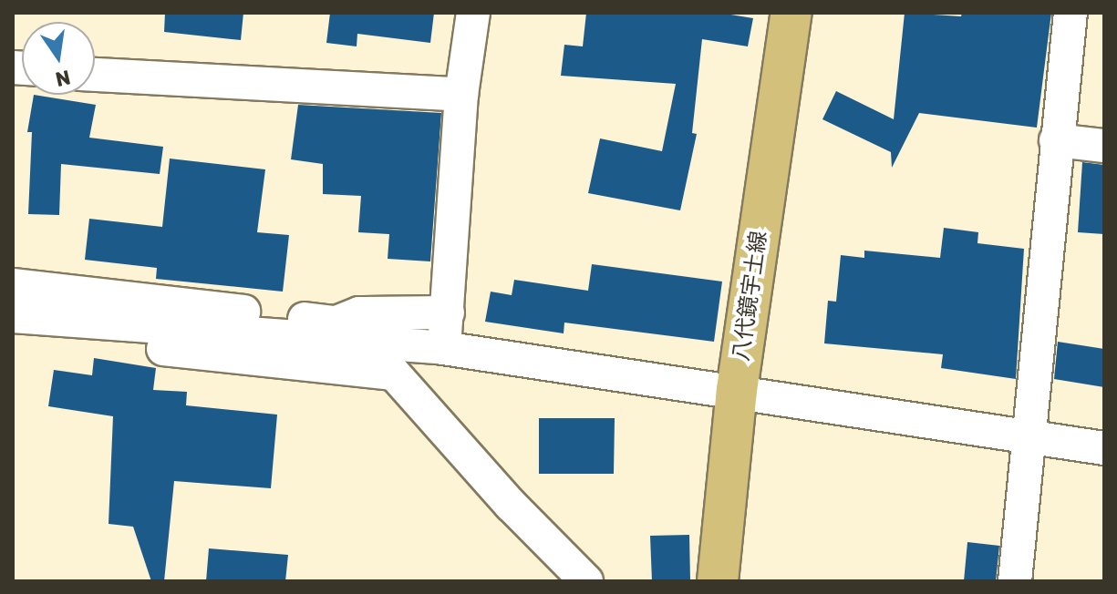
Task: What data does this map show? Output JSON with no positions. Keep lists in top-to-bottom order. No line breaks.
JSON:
{"streets":{"main road":["八代鏡宇土線"]},"north":"bottom"}
